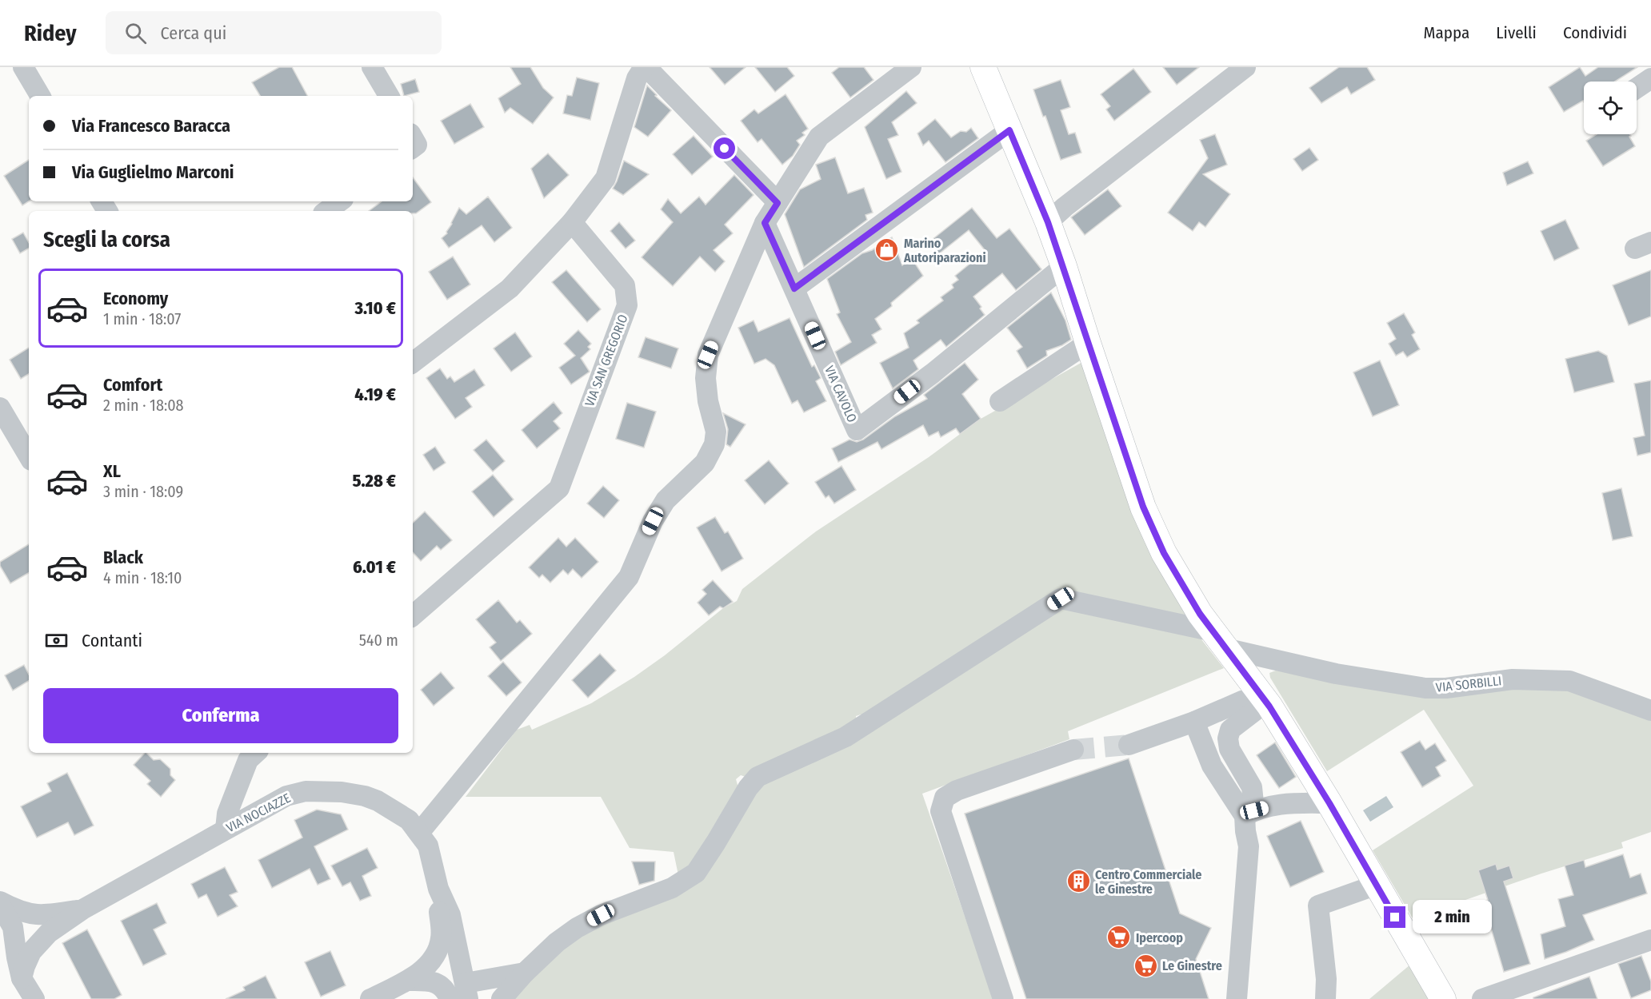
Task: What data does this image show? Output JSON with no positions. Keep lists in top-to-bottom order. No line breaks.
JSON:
{"streets":{"street":["VIA SAN GREGORIO","VIA CAVOLO","VIA SORBILLI","VIA NOCIAZZE"]},"places":{"shop":["Marino Autoriparazioni"],"building":["Centro Commerciale le Ginestre"],"supermarket":["Ipercoop","Le Ginestre"]},"page":{"header":"Ridey","search":"Cerca qui","nav":["Mappa","Livelli","Condividi"],"banner":["Via Francesco Baracca","Via Guglielmo Marconi"],"heading":"Scegli la corsa","list":[{"name":"Economy","note":"1 min · 18:07","value":"3.10 €"},{"name":"Comfort","note":"2 min · 18:08","value":"4.19 €"},{"name":"XL","note":"3 min · 18:09","value":"5.28 €"},{"name":"Black","note":"4 min · 18:10","value":"6.01 €"}],"pay":["Contanti","540 m"],"buttons":"Conferma","bubble":"2 min"}}
